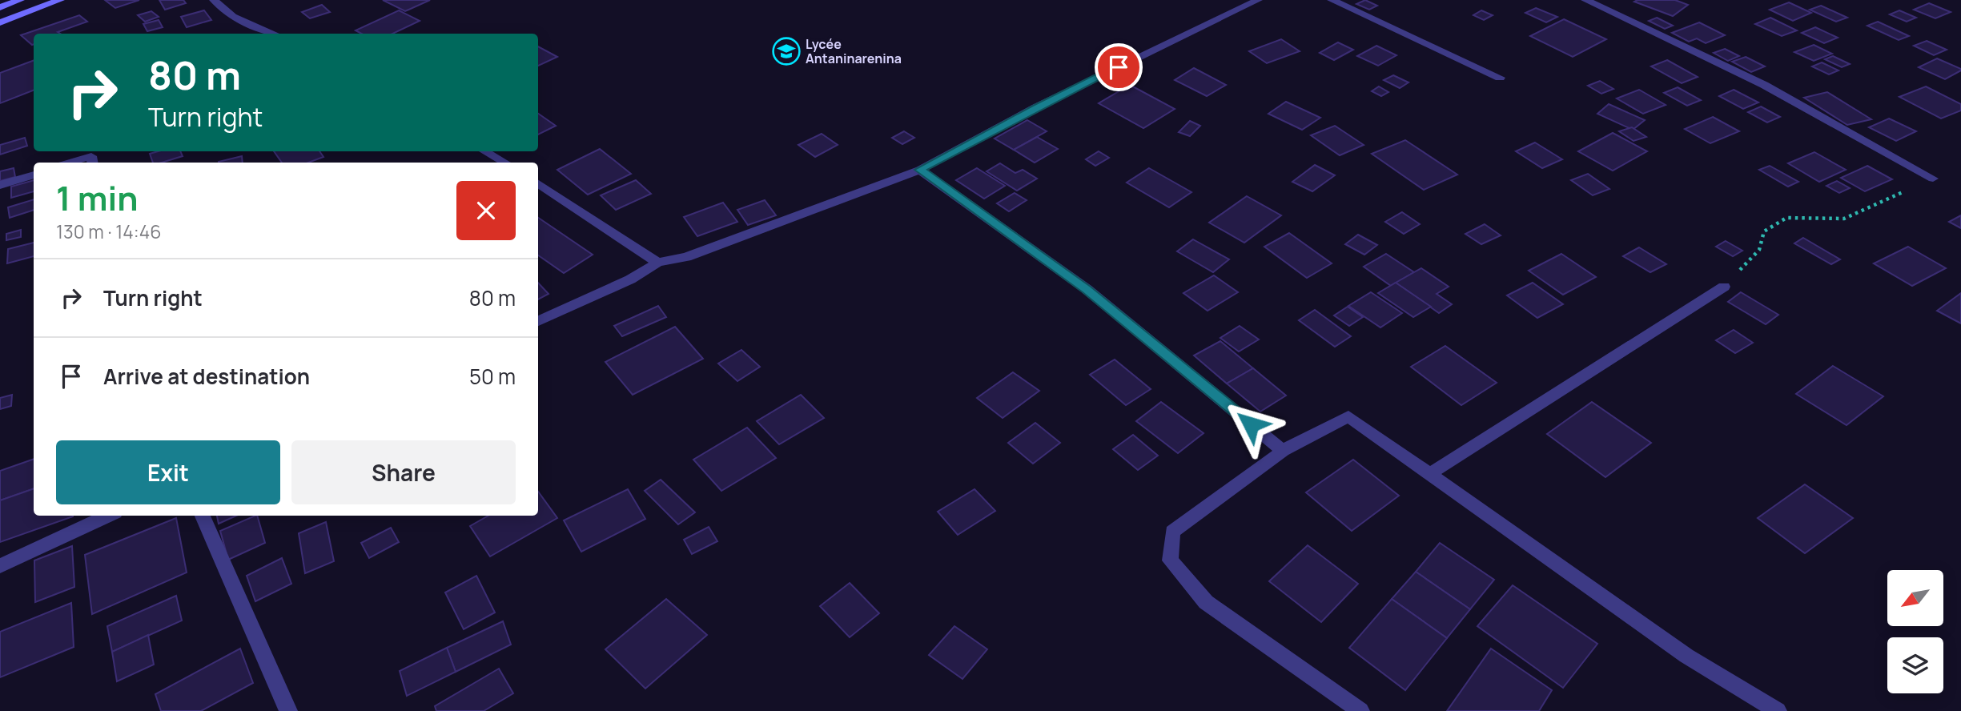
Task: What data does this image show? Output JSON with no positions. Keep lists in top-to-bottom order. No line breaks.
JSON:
{"places":{"school or university":["Lycée Antaninarenina"]},"north":"bottom left","page":{"turn":["80 m","Turn right"],"heading":["1 min","130 m · 14:46"],"list":[{"name":"Turn right","value":"80 m"},{"name":"Arrive at destination","value":"50 m"}],"buttons":["Exit","Share"]}}
